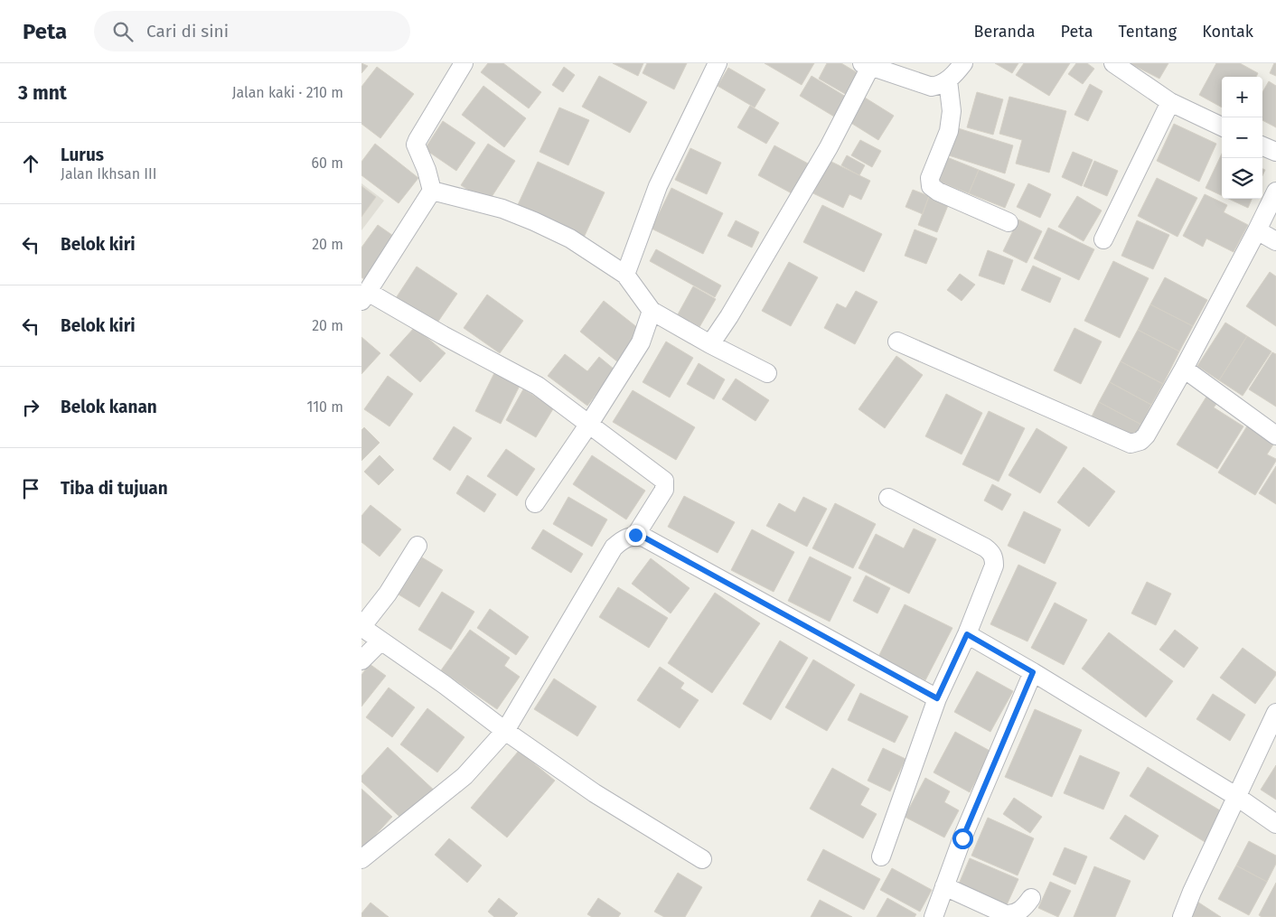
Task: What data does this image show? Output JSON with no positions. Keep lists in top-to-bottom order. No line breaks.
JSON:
{"page":{"header":"Peta","search":"Cari di sini","nav":["Beranda","Peta","Tentang","Kontak"],"heading":["3 mnt","Jalan kaki · 210 m"],"map_buttons":["+","−"],"list":[["Lurus","Jalan Ikhsan III","60 m"],["Belok kiri","20 m"],["Belok kiri","20 m"],["Belok kanan","110 m"],"Tiba di tujuan"]}}
